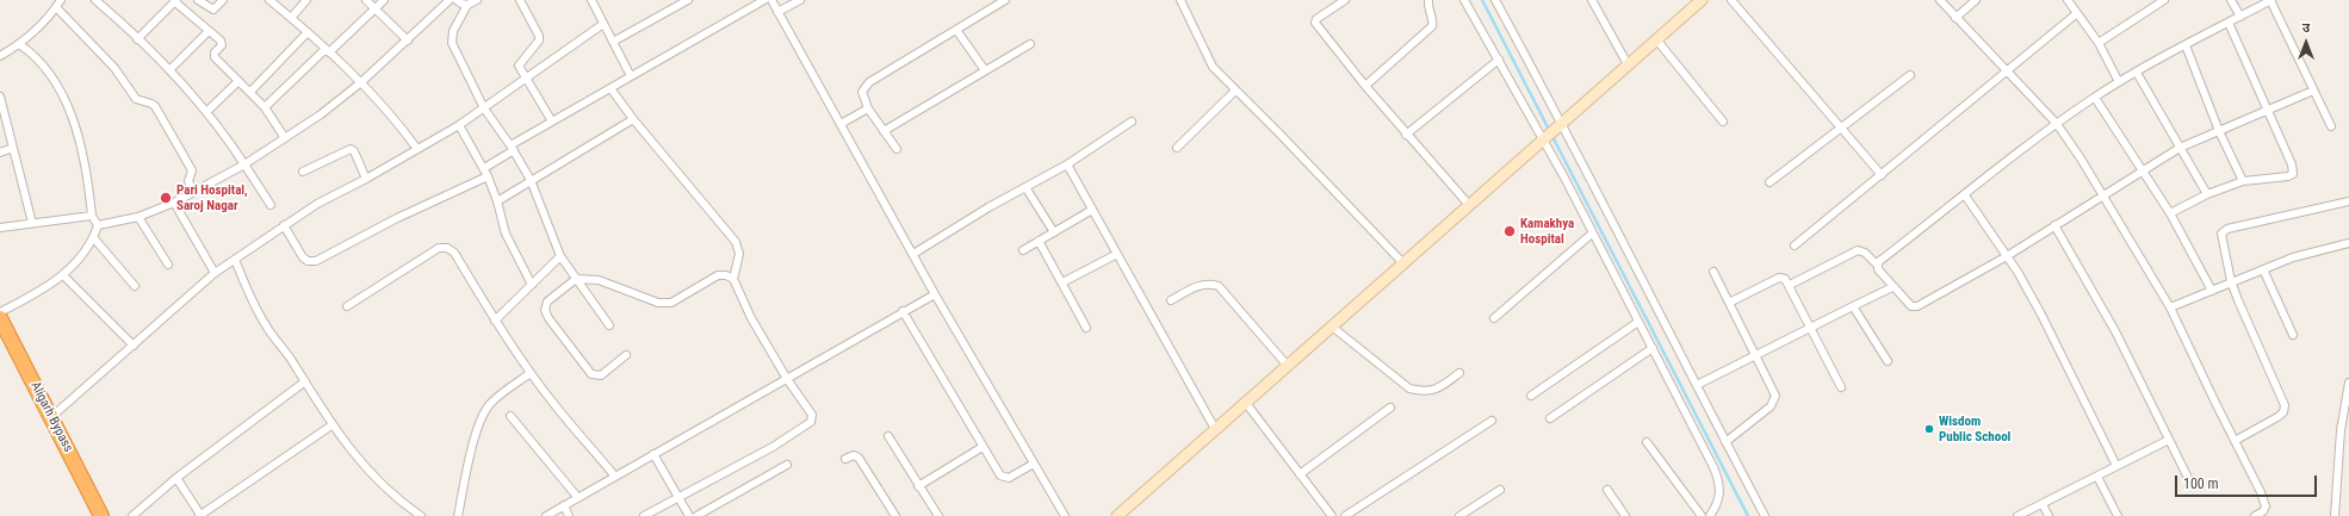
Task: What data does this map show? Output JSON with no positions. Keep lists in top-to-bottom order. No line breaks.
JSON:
{"streets":{"highway":["Aligarh Bypass"]},"places":["Pari Hospital, Saroj Nagar","Kamakhya Hospital","Wisdom Public School"],"scale_bar":"100 m","north":"top"}
